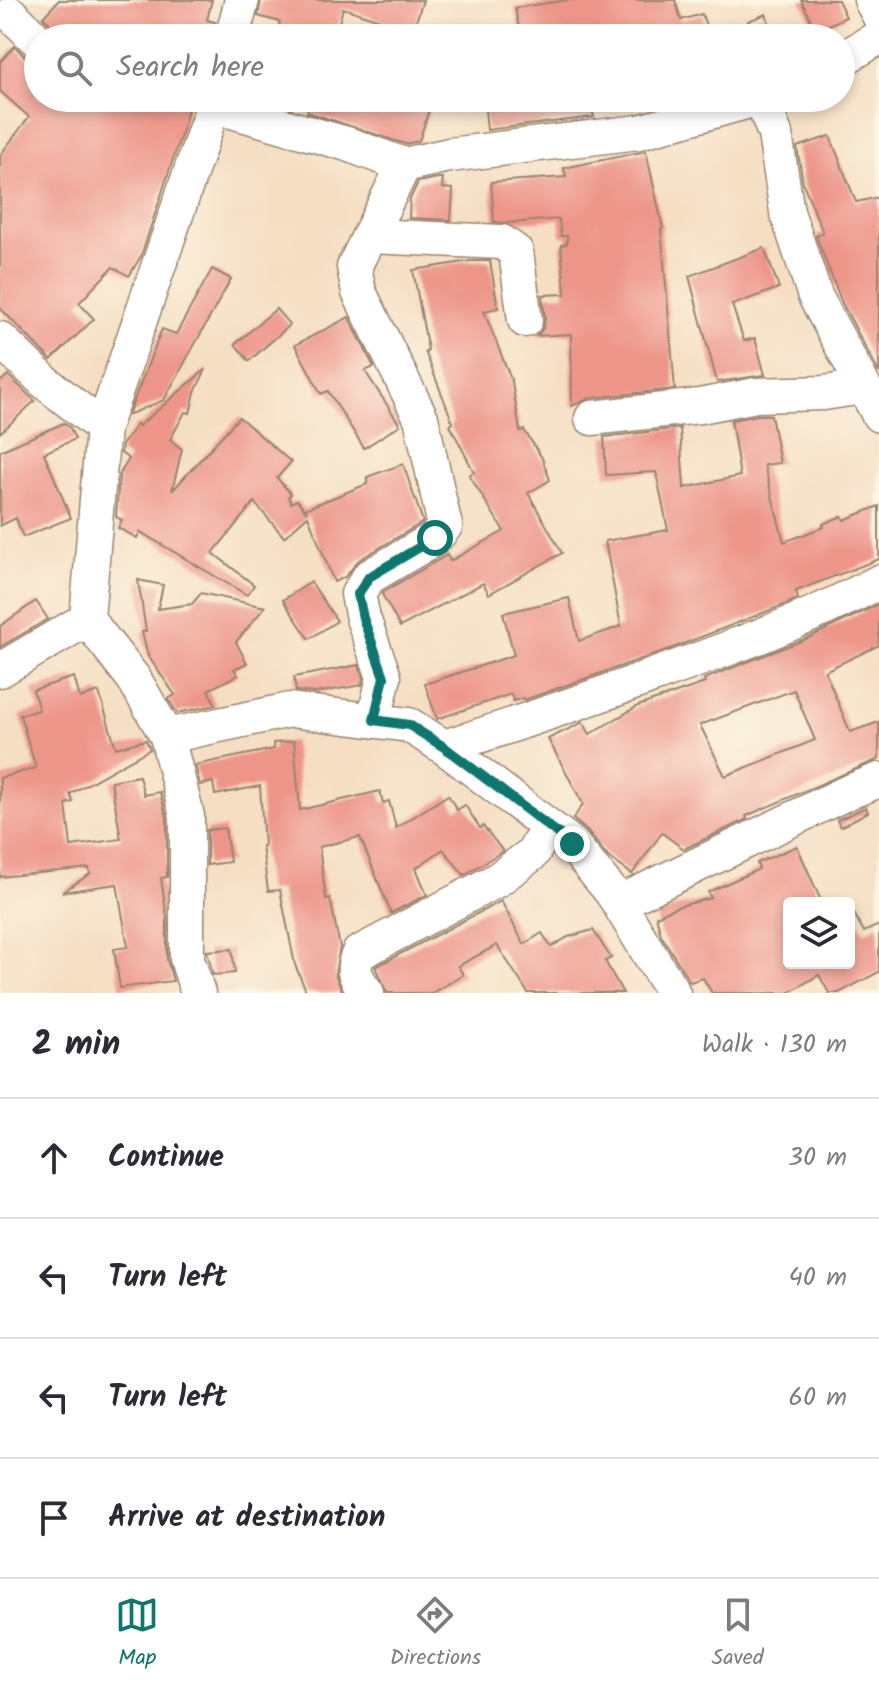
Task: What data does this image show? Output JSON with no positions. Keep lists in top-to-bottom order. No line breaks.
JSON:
{"page":{"search":"Search here","heading":["2 min","Walk · 130 m"],"list":[["Continue","30 m"],["Turn left","40 m"],["Turn left","60 m"],"Arrive at destination"],"nav":["Map","Directions","Saved"]}}
